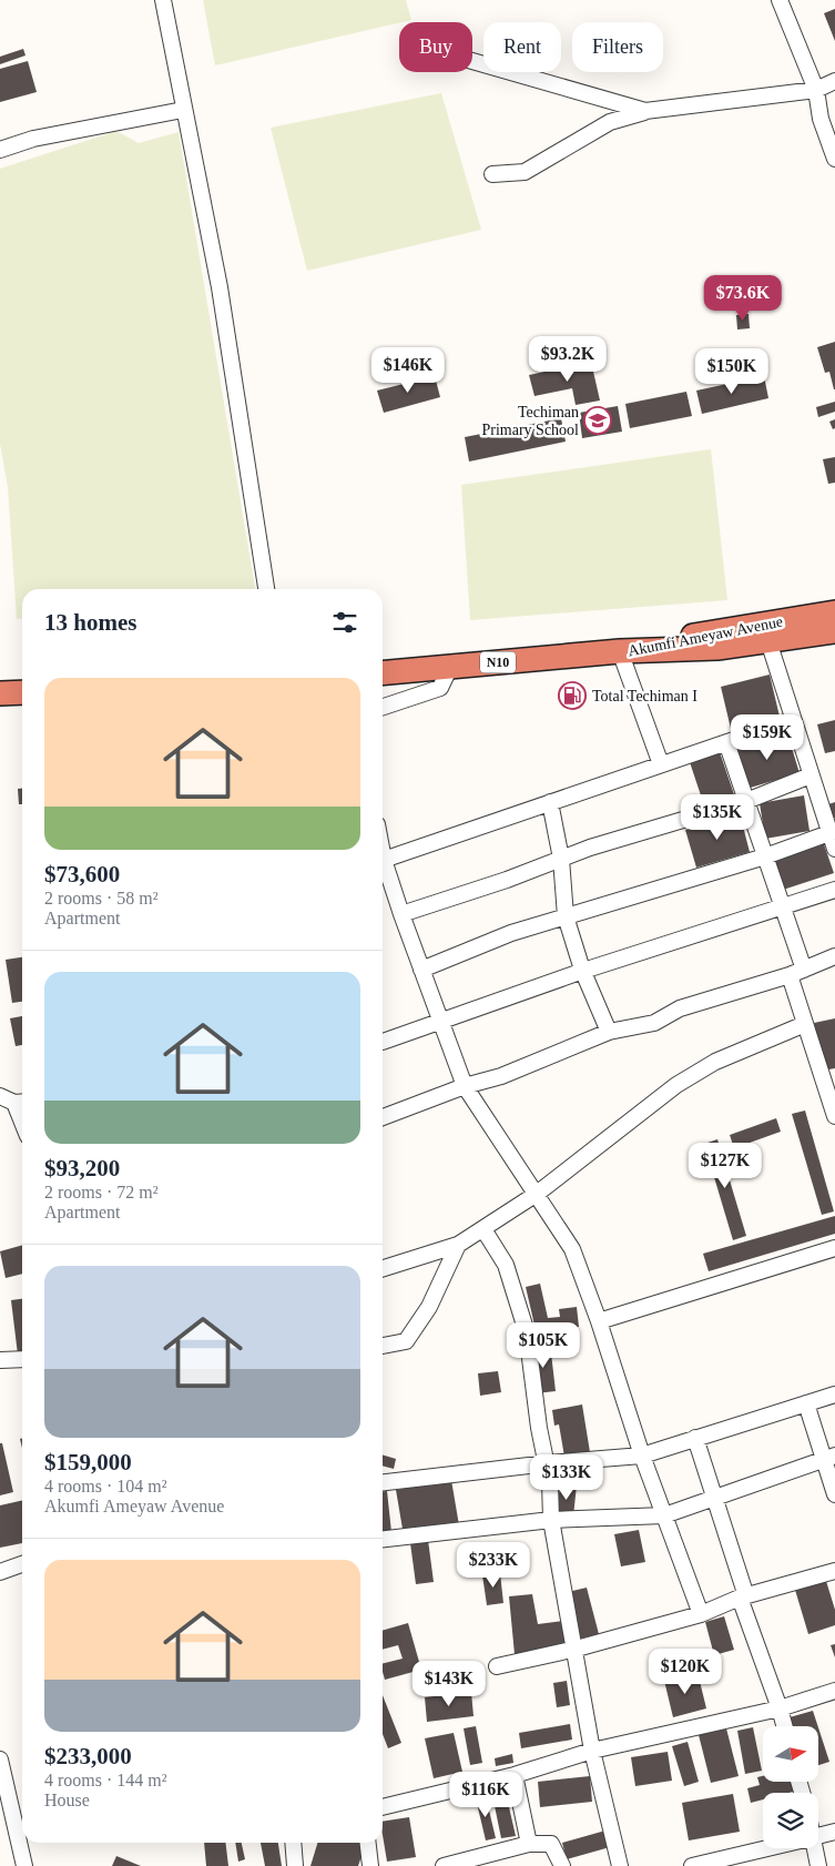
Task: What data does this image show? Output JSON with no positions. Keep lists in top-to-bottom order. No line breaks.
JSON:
{"streets":{"highway":["Akumfi Ameyaw Avenue","N10"]},"crossings":[["Akumfi Ameyaw Avenue","N10"]],"places":{"school or university":["Techiman Primary School"],"fuel station":["Total Techiman I"]},"north":"right","page":{"chip":["Buy","Rent","Filters"],"price":["$73.6K","$93.2K","$146K","$150K","$159K","$135K","$127K","$105K","$133K","$233K","$120K","$143K","$116K"],"heading":"13 homes","list":[{"name":"$73,600","note":"2 rooms · 58 m² · Apartment"},{"name":"$93,200","note":"2 rooms · 72 m² · Apartment"},{"name":"$159,000","note":"4 rooms · 104 m² · Akumfi Ameyaw Avenue"},{"name":"$233,000","note":"4 rooms · 144 m² · House"}]}}
